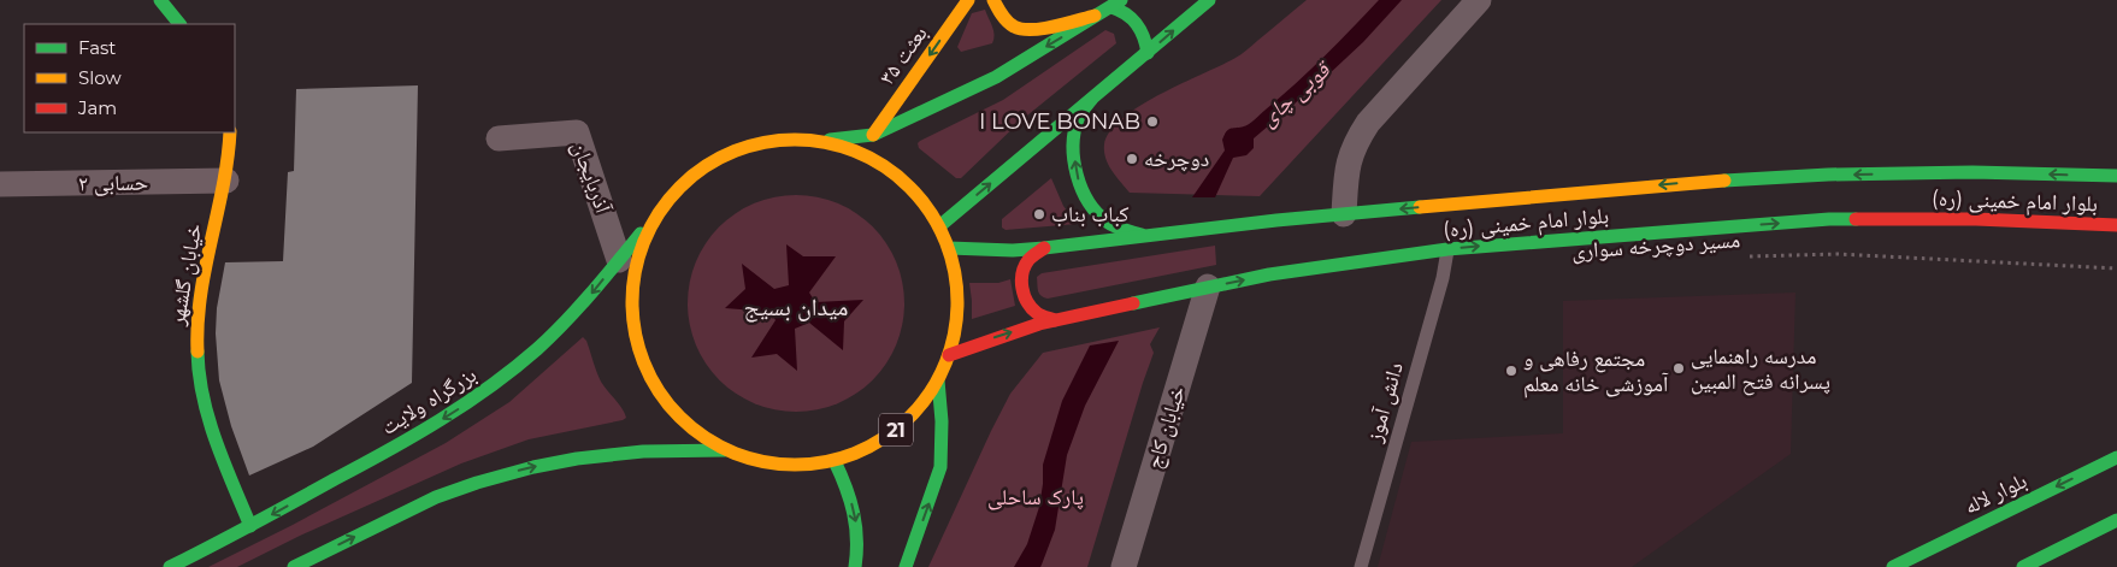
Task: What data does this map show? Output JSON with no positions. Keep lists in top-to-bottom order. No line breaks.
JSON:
{"streets":{"main road":["بعثت ۳۵","بلوار امام خمینی (ره)","خیابان گلشهر","بزرگراه ولایت","21","بلوار لاله"],"street":["آذربایجان","حسابی ۲","خیابان کاج"],"lane":["دانش آموز"],"path":["مسیر دوچرخه سواری"]},"crossings":[["بعثت ۳۵","21"],["آذربایجان","بزرگراه ولایت"],["حسابی ۲","خیابان گلشهر"],["بلوار امام خمینی (ره)","دانش آموز"],["بلوار امام خمینی (ره)","خیابان کاج"],["بلوار امام خمینی (ره)","21"],["خیابان گلشهر","بزرگراه ولایت"],["بزرگراه ولایت","21"]],"one_way":["بعثت ۳۵"],"districts":["میدان بسیج"],"water":["قوبی چای"],"parks":["پارک ساحلی"],"places":["I LOVE BONAB","دوچرخه","کباب بناب","مدرسه راهنمایی پسرانه فتح المبین","مجتمع رفاهی و آموزشی خانه معلم"],"legend":["Fast","Slow","Jam"]}
